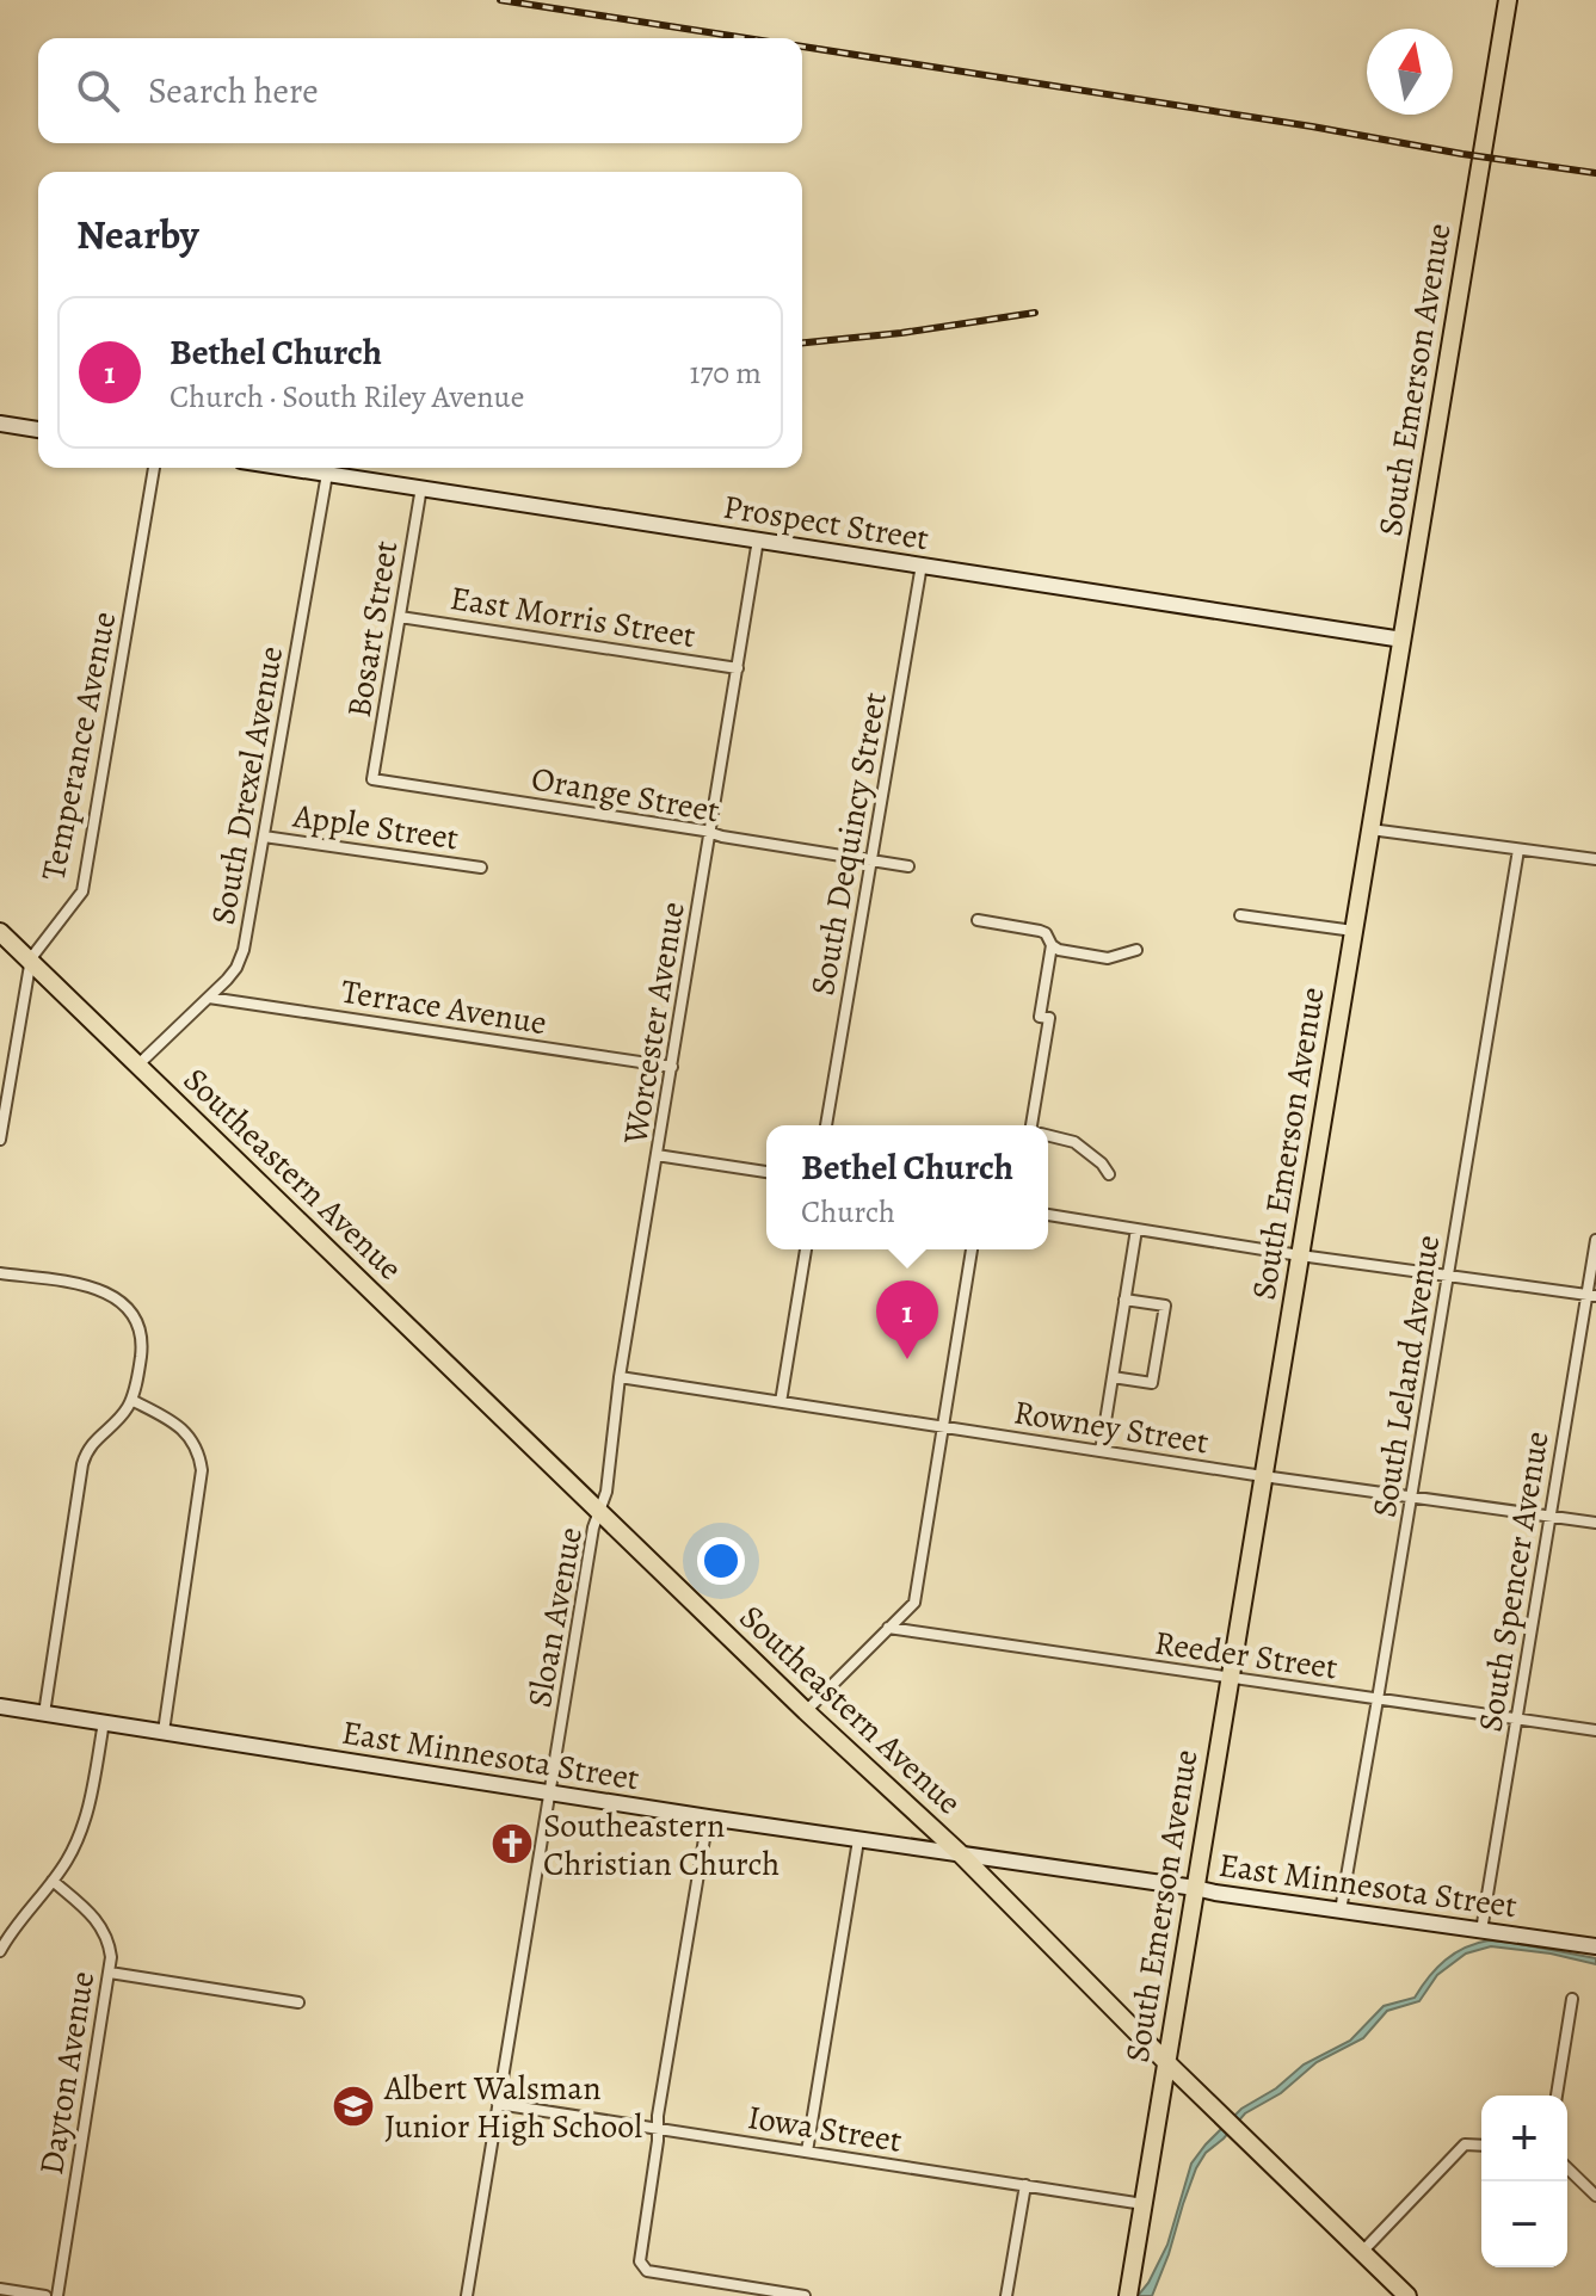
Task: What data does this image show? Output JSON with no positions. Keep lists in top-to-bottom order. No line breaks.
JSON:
{"streets":{"main road":["South Emerson Avenue","Southeastern Avenue"],"street":["Prospect Street","East Morris Street","Bosart Street","Temperance Avenue","South Drexel Avenue","Orange Street","Apple Street","South Dequincy Street","Terrace Avenue","Worcester Avenue","South Leland Avenue","Rowney Street","South Spencer Avenue","Sloan Avenue","Reeder Street","East Minnesota Street","Dayton Avenue","Iowa Street"]},"crossings":[["South Emerson Avenue","Prospect Street"],["South Emerson Avenue","Southeastern Avenue"],["South Emerson Avenue","Rowney Street"],["South Emerson Avenue","Reeder Street"],["South Emerson Avenue","East Minnesota Street"],["South Emerson Avenue","Iowa Street"],["Prospect Street","Bosart Street"],["Prospect Street","South Drexel Avenue"],["Prospect Street","South Dequincy Street"],["Prospect Street","Worcester Avenue"],["East Morris Street","Bosart Street"],["East Morris Street","Worcester Avenue"],["Bosart Street","Orange Street"],["Temperance Avenue","Southeastern Avenue"],["South Drexel Avenue","Apple Street"],["South Drexel Avenue","Terrace Avenue"],["South Drexel Avenue","Southeastern Avenue"],["Orange Street","South Dequincy Street"],["Orange Street","Worcester Avenue"],["Terrace Avenue","Worcester Avenue"],["Worcester Avenue","Southeastern Avenue"],["Worcester Avenue","Rowney Street"],["Worcester Avenue","Sloan Avenue"],["Southeastern Avenue","Sloan Avenue"],["Southeastern Avenue","East Minnesota Street"],["South Leland Avenue","Rowney Street"],["South Leland Avenue","Reeder Street"],["South Leland Avenue","East Minnesota Street"],["Rowney Street","South Spencer Avenue"],["South Spencer Avenue","Reeder Street"],["South Spencer Avenue","East Minnesota Street"],["Sloan Avenue","East Minnesota Street"],["Sloan Avenue","Iowa Street"]],"places":{"church":["Southeastern Christian Church"],"school or university":["Albert Walsman Junior High School"]},"north":"top","page":{"search":"Search here","heading":"Nearby","list":[{"mark":"1","name":"Bethel Church","note":"Church · South Riley Avenue","value":"170 m"}],"popup":["Bethel Church","Church"],"pins":"1","map_buttons":["+","−"]}}
